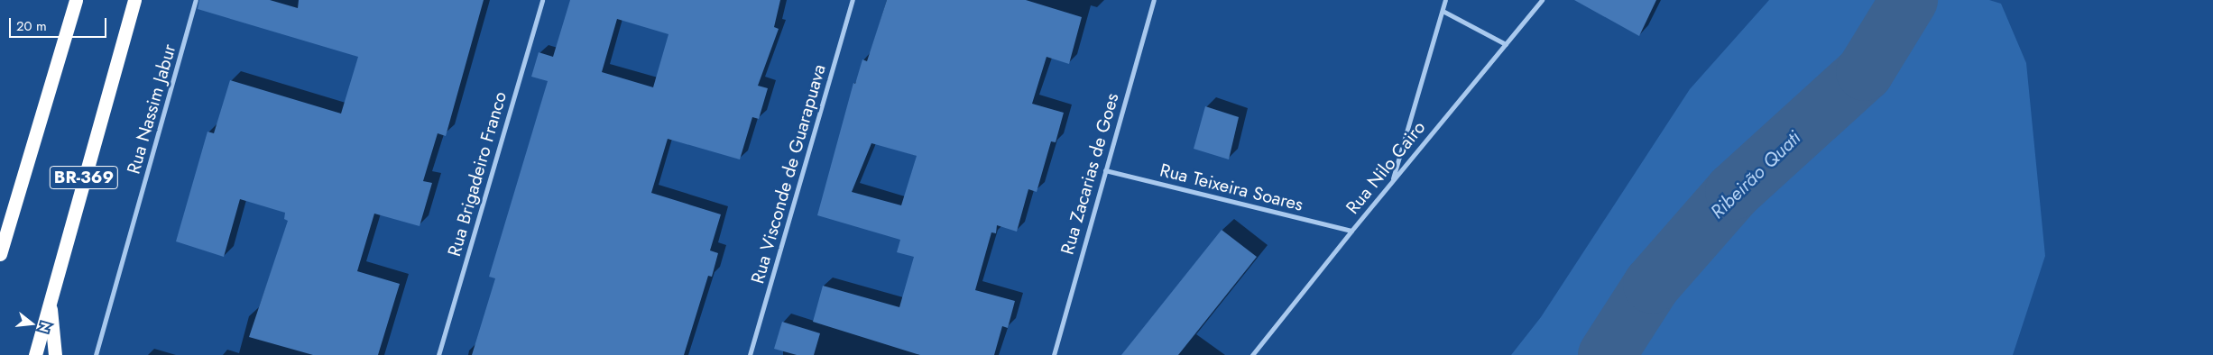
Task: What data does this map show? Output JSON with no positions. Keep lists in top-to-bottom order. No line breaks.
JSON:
{"streets":{"highway":["BR-369"],"street":["Rua Nassim Jabur","Rua Nilo Cairo","Rua Brigadeiro Franco","Rua Visconde de Guarapuava","Rua Zacarias de Goes","Rua Teixeira Soares"]},"crossings":[["Rua Nilo Cairo","Rua Teixeira Soares"],["Rua Zacarias de Goes","Rua Teixeira Soares"]],"water":["Ribeirão Quati"],"scale_bar":"20 m","north":"right"}
